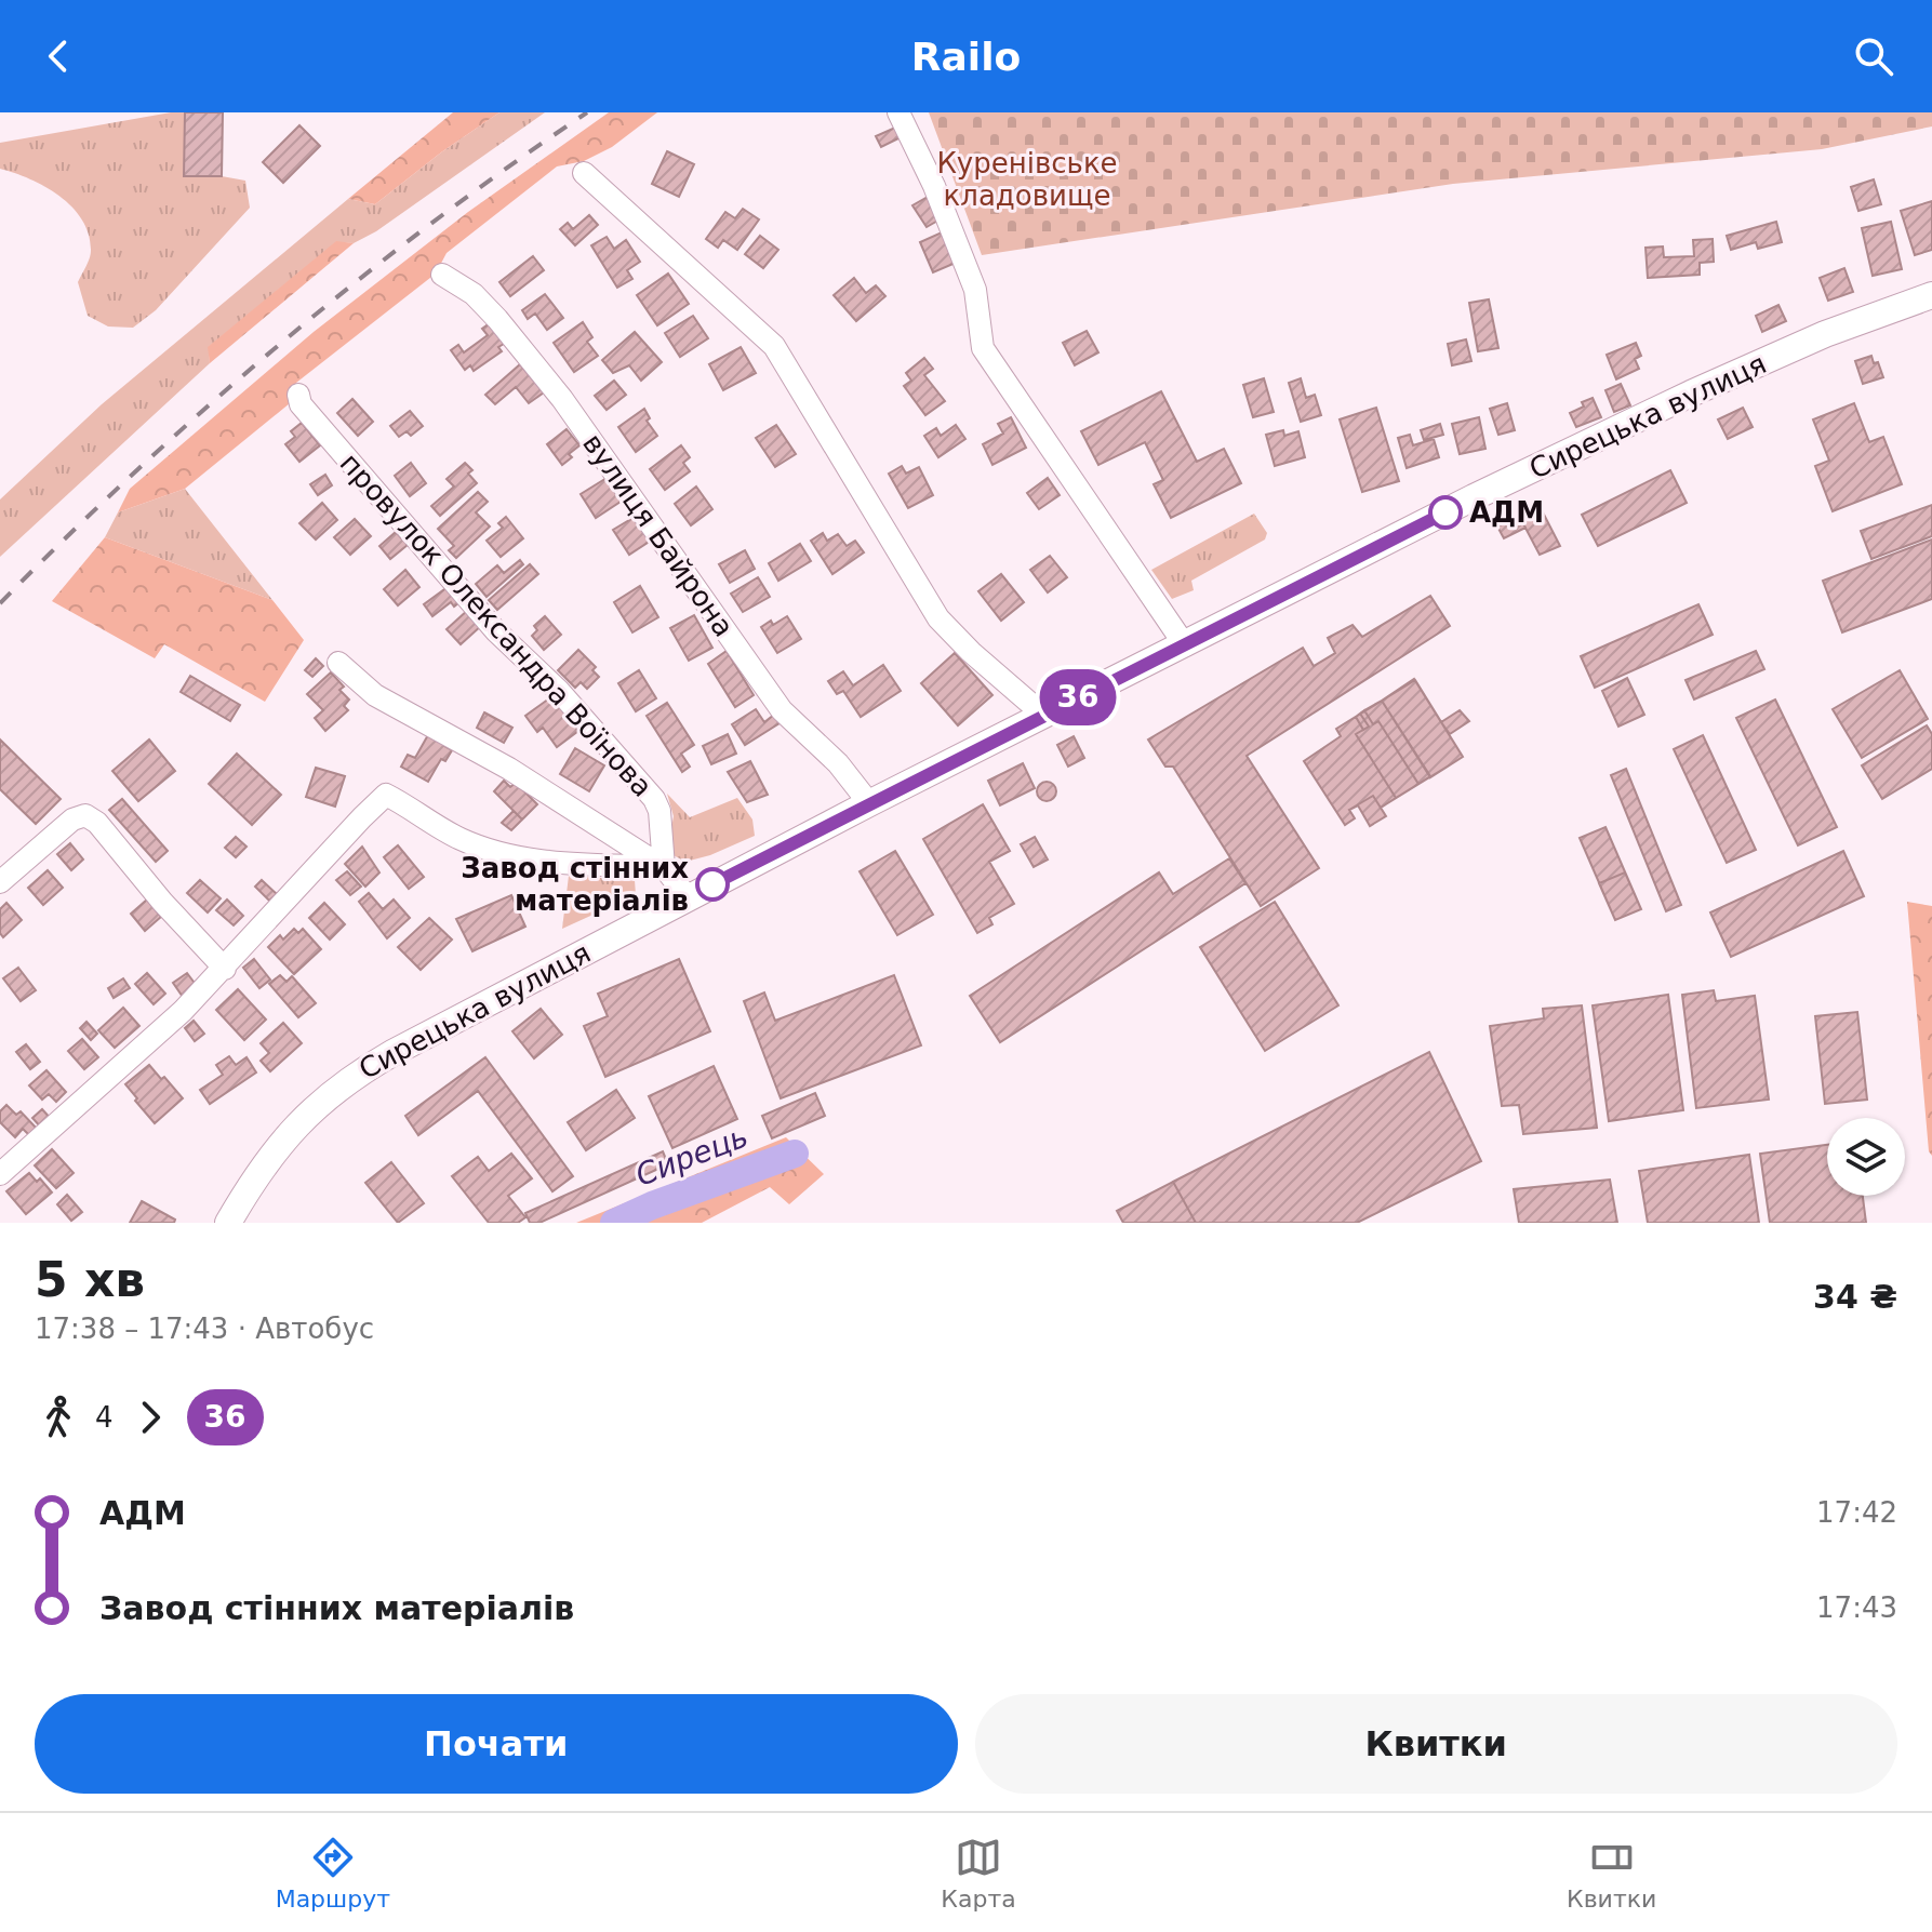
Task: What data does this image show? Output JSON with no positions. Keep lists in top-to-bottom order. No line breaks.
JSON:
{"streets":{"main road":["Сирецька вулиця"],"street":["вулиця Байрона","провулок Олександра Воїнова"]},"crossings":[["Сирецька вулиця","вулиця Байрона"]],"water":["Сирець"],"parks":["Куренівське кладовище"],"places":["АДМ","Завод стінних матеріалів"],"lines":["bus line 36"],"page":{"header":"Railo","on_map":"36","heading":["5 хв","17:38 – 17:43 · Автобус","34 ₴"],"legs":["4","36"],"list":[{"name":"АДМ","value":"17:42"},{"name":"Завод стінних матеріалів","value":"17:43"}],"buttons":["Почати","Квитки"],"tabs":["Маршрут","Карта","Квитки"]}}
